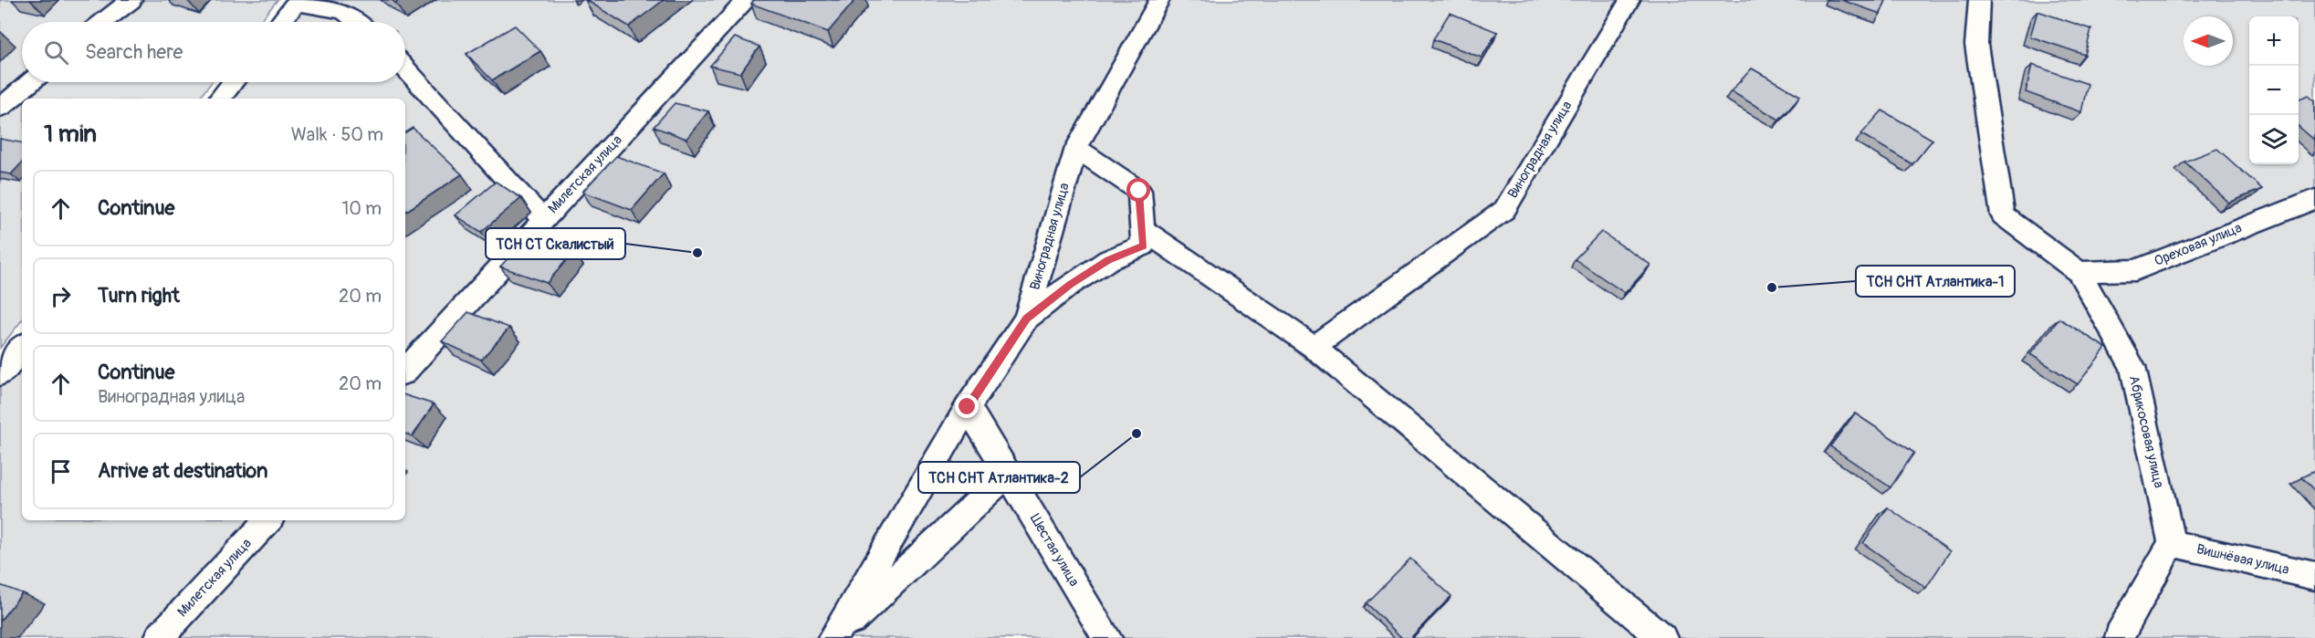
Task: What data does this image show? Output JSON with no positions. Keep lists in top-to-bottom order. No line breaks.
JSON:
{"streets":{"lane":["Виноградная улица","Милетская улица","Ореховая улица","Абрикосовая улица","Шестая улица","Вишнёвая улица"]},"crossings":[["Виноградная улица","Шестая улица"],["Ореховая улица","Абрикосовая улица"],["Абрикосовая улица","Вишнёвая улица"]],"places":["ТСН СТ Скалистый","ТСН СНТ Атлантика-1","ТСН СНТ Атлантика-2"],"north":"left","page":{"map_buttons":["+","−"],"search":"Search here","heading":["1 min","Walk · 50 m"],"list":[["Continue","10 m"],["Turn right","20 m"],["Continue","Виноградная улица","20 m"],"Arrive at destination"]}}
